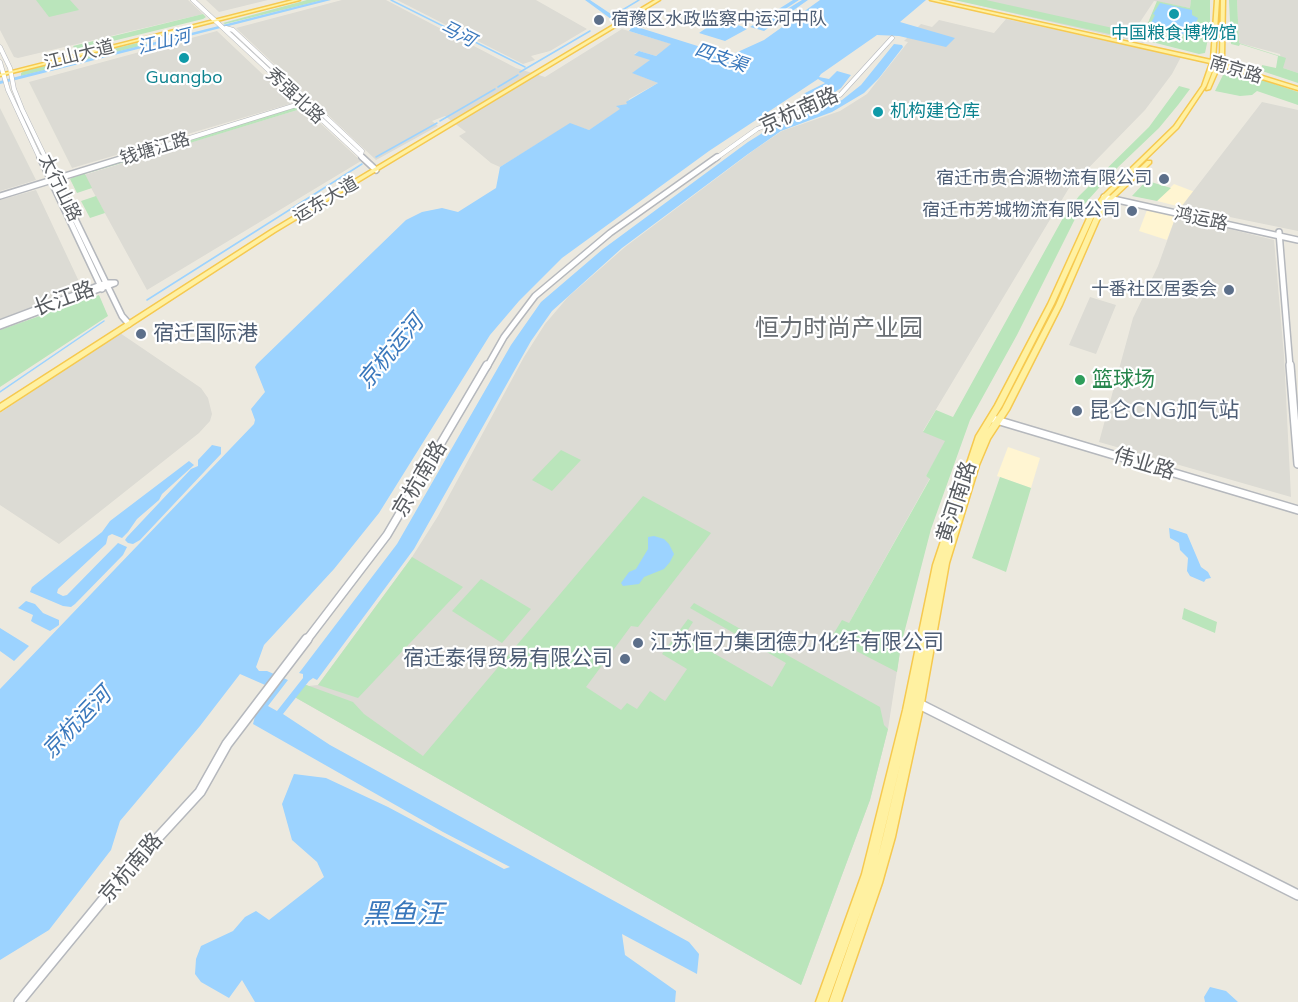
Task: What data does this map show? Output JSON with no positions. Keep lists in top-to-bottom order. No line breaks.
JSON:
{"streets":{"main road":["江山大道","南京路","运东大道","黄河南路"],"street":["秀强北路","京杭南路","钱塘江路","太行山路","鸿运路","长江路","伟业路"]},"crossings":[["江山大道","秀强北路"],["江山大道","太行山路"],["南京路","黄河南路"],["秀强北路","钱塘江路"],["秀强北路","运东大道"],["钱塘江路","太行山路"],["太行山路","运东大道"],["太行山路","长江路"],["鸿运路","黄河南路"],["伟业路","黄河南路"]],"districts":["恒力时尚产业园"],"water":["马河","江山河","四支渠","京杭运河","黑鱼汪"],"places":["中国粮食博物馆","宿豫区水政监察中运河中队","Guangbo","机构建仓库","宿迁市贵合源物流有限公司","宿迁市芳城物流有限公司","十番社区居委会","宿迁国际港","篮球场","昆仑CNG加气站","江苏恒力集团德力化纤有限公司","宿迁泰得贸易有限公司"]}
